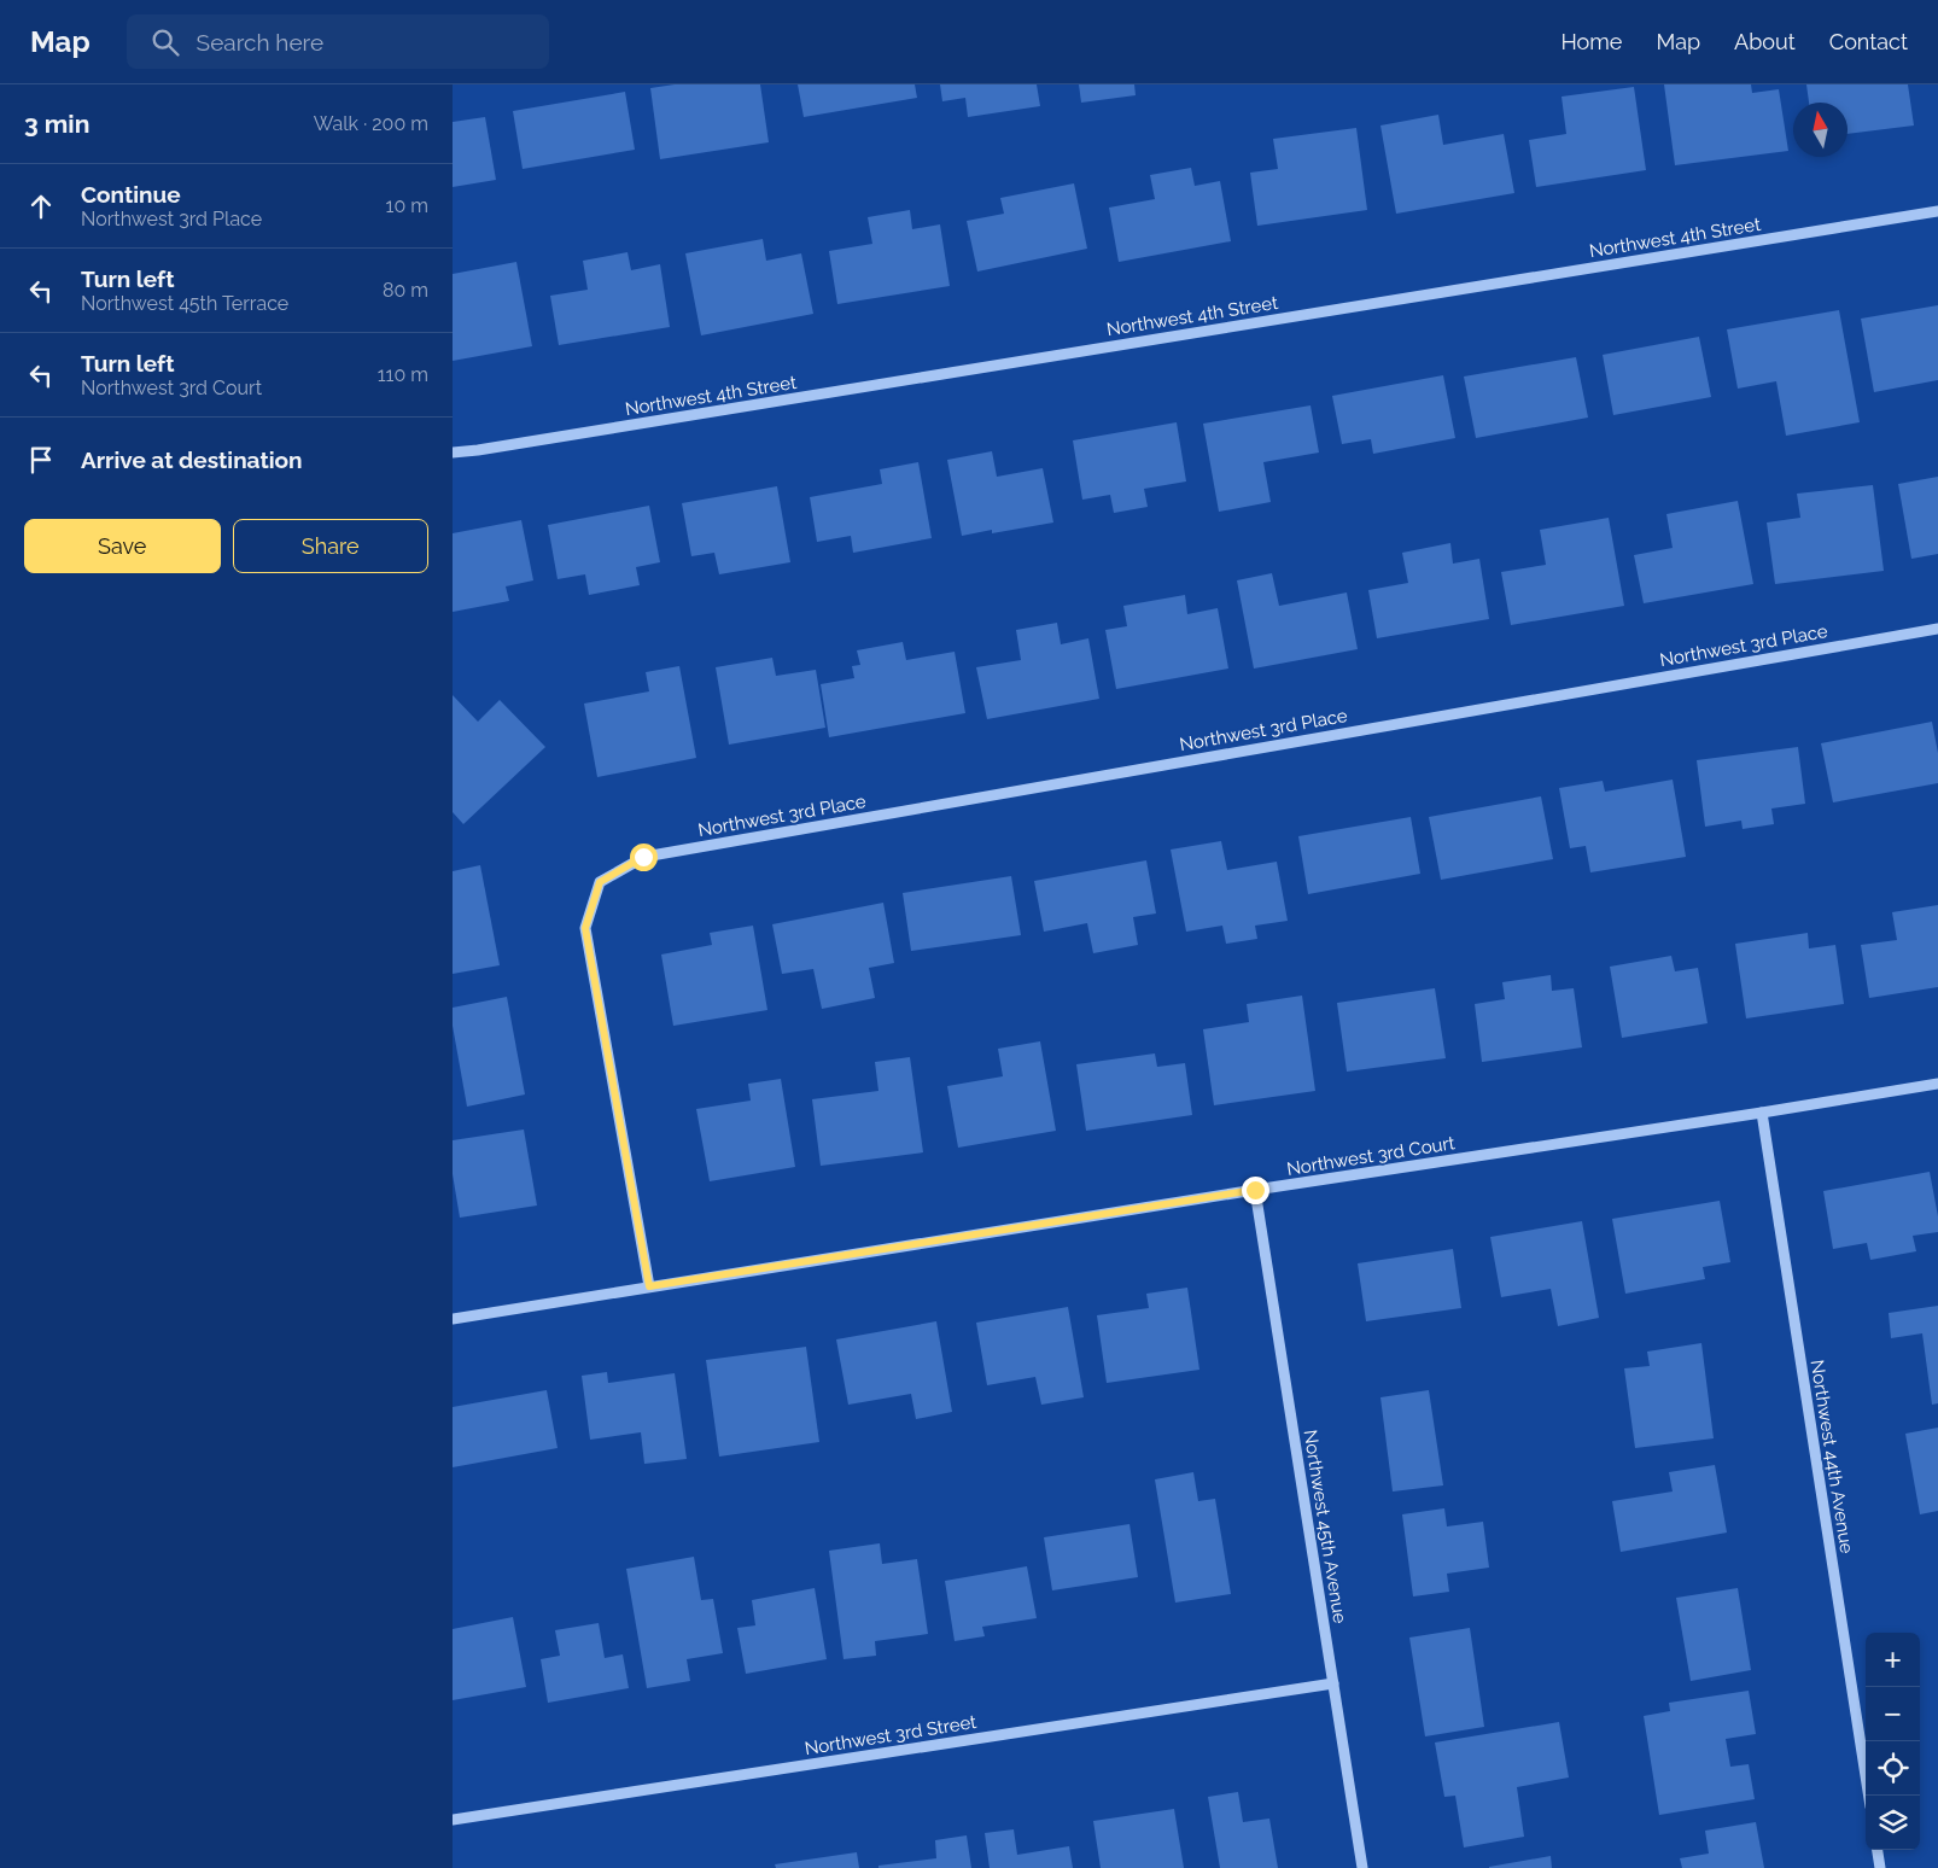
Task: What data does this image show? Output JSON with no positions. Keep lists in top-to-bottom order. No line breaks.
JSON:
{"streets":{"street":["Northwest 4th Street","Northwest 3rd Place","Northwest 3rd Court","Northwest 44th Avenue","Northwest 45th Avenue","Northwest 3rd Street"]},"crossings":[["Northwest 3rd Place","Northwest 3rd Court"],["Northwest 3rd Court","Northwest 44th Avenue"],["Northwest 3rd Court","Northwest 45th Avenue"],["Northwest 45th Avenue","Northwest 3rd Street"]],"north":"top","page":{"header":"Map","search":"Search here","nav":["Home","Map","About","Contact"],"heading":["3 min","Walk · 200 m"],"list":[["Continue","Northwest 3rd Place","10 m"],["Turn left","Northwest 45th Terrace","80 m"],["Turn left","Northwest 3rd Court","110 m"],"Arrive at destination"],"buttons":["Save","Share"],"map_buttons":["+","−"]}}
